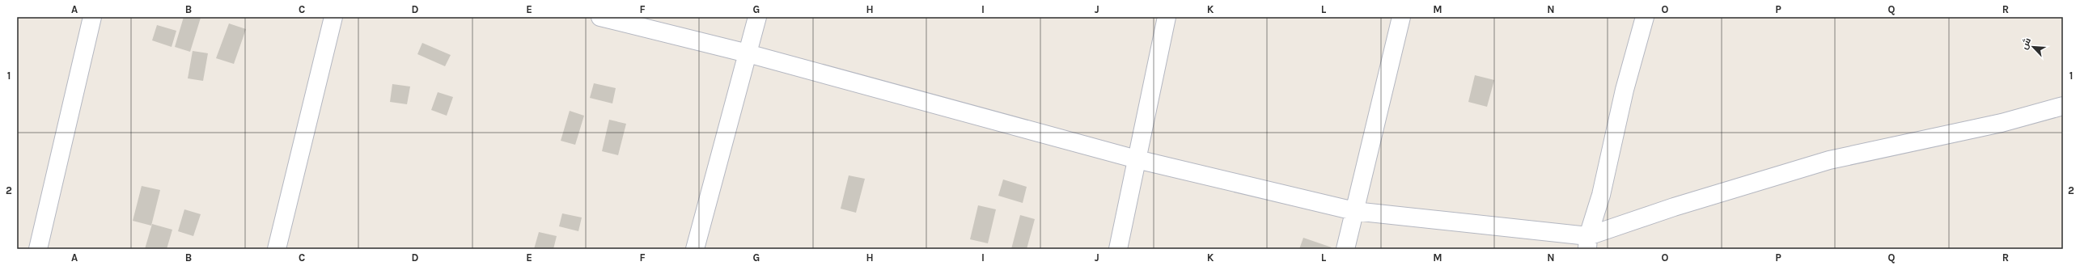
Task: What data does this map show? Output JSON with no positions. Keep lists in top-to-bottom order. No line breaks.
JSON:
{"north":"top left","grid":{"columns":["A","B","C","D","E","F","G","H","I","J","K","L","M","N","O","P","Q","R"],"rows":["1","2"]}}
